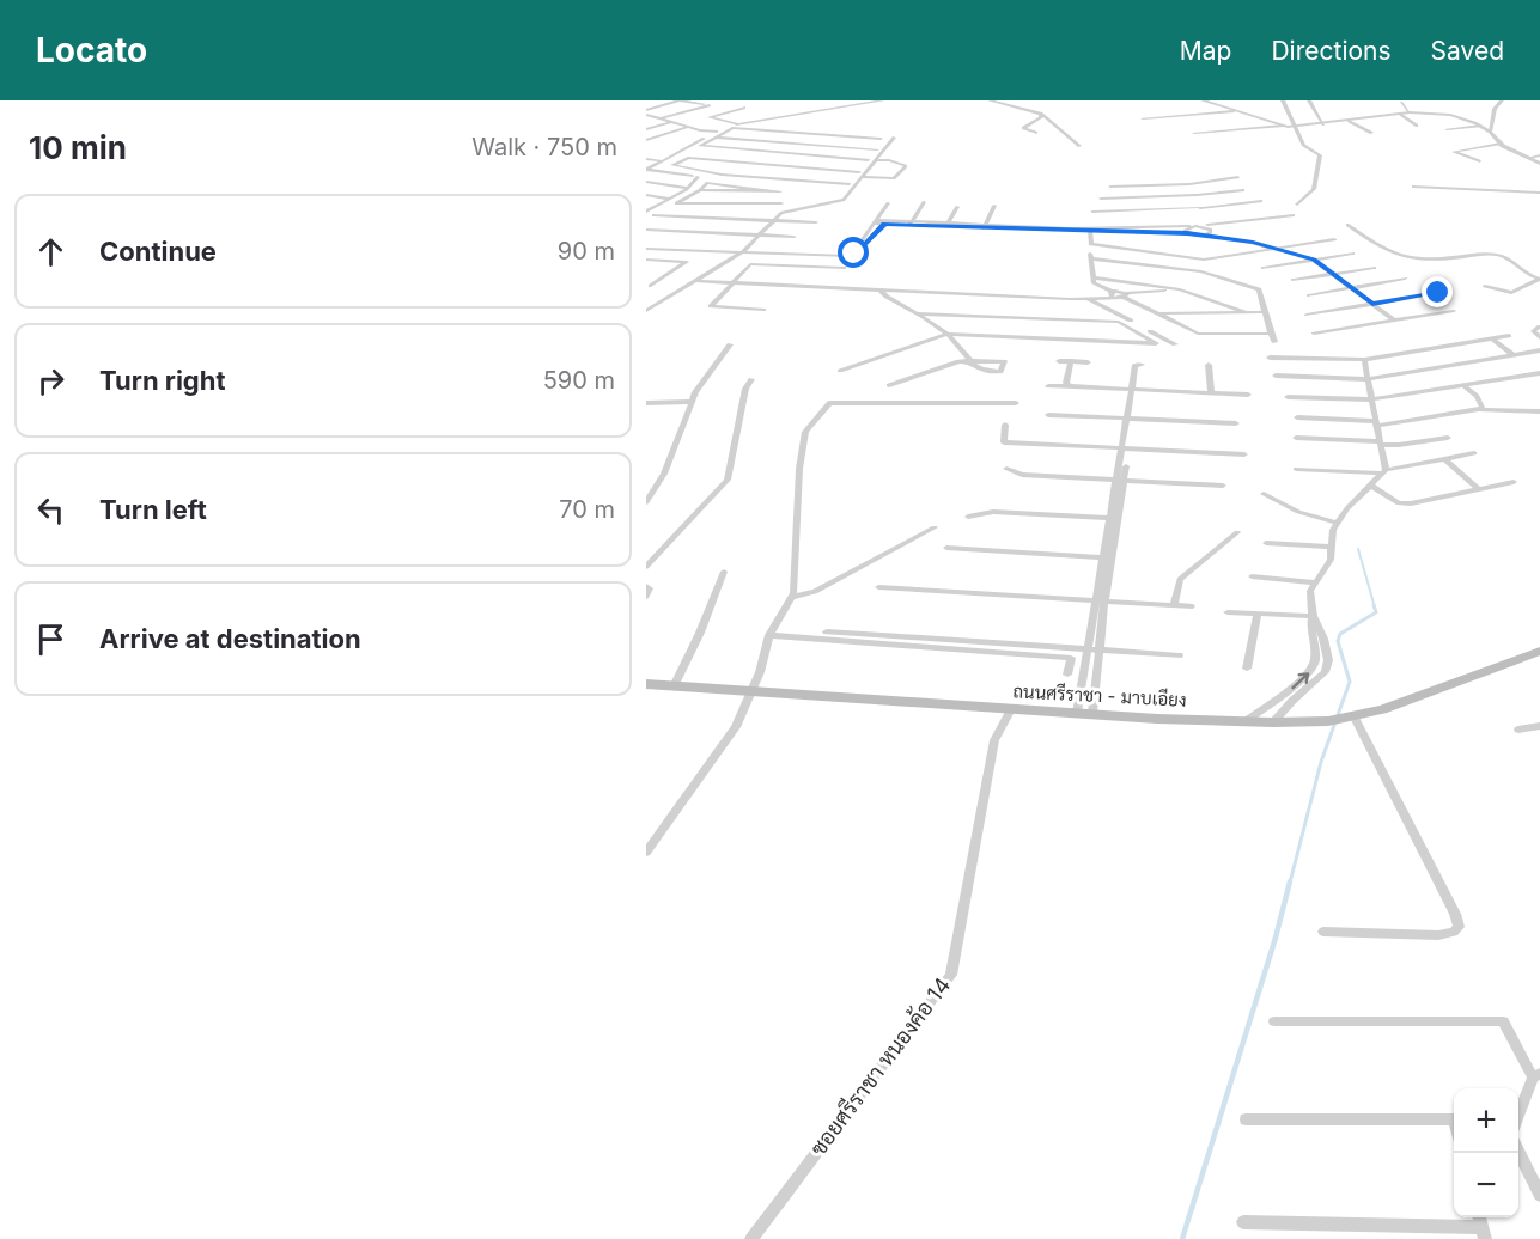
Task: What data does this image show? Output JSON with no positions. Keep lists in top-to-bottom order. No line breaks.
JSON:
{"streets":{"main road":["ถนนศรีราชา - มาบเอียง"],"street":["ซอยศรีราชา หนองค้อ 14"]},"crossings":[["ถนนศรีราชา - มาบเอียง","ซอยศรีราชา หนองค้อ 14"]],"page":{"header":"Locato","nav":["Map","Directions","Saved"],"heading":["10 min","Walk · 750 m"],"list":[["Continue","90 m"],["Turn right","590 m"],["Turn left","70 m"],"Arrive at destination"],"map_buttons":["+","−"]}}
